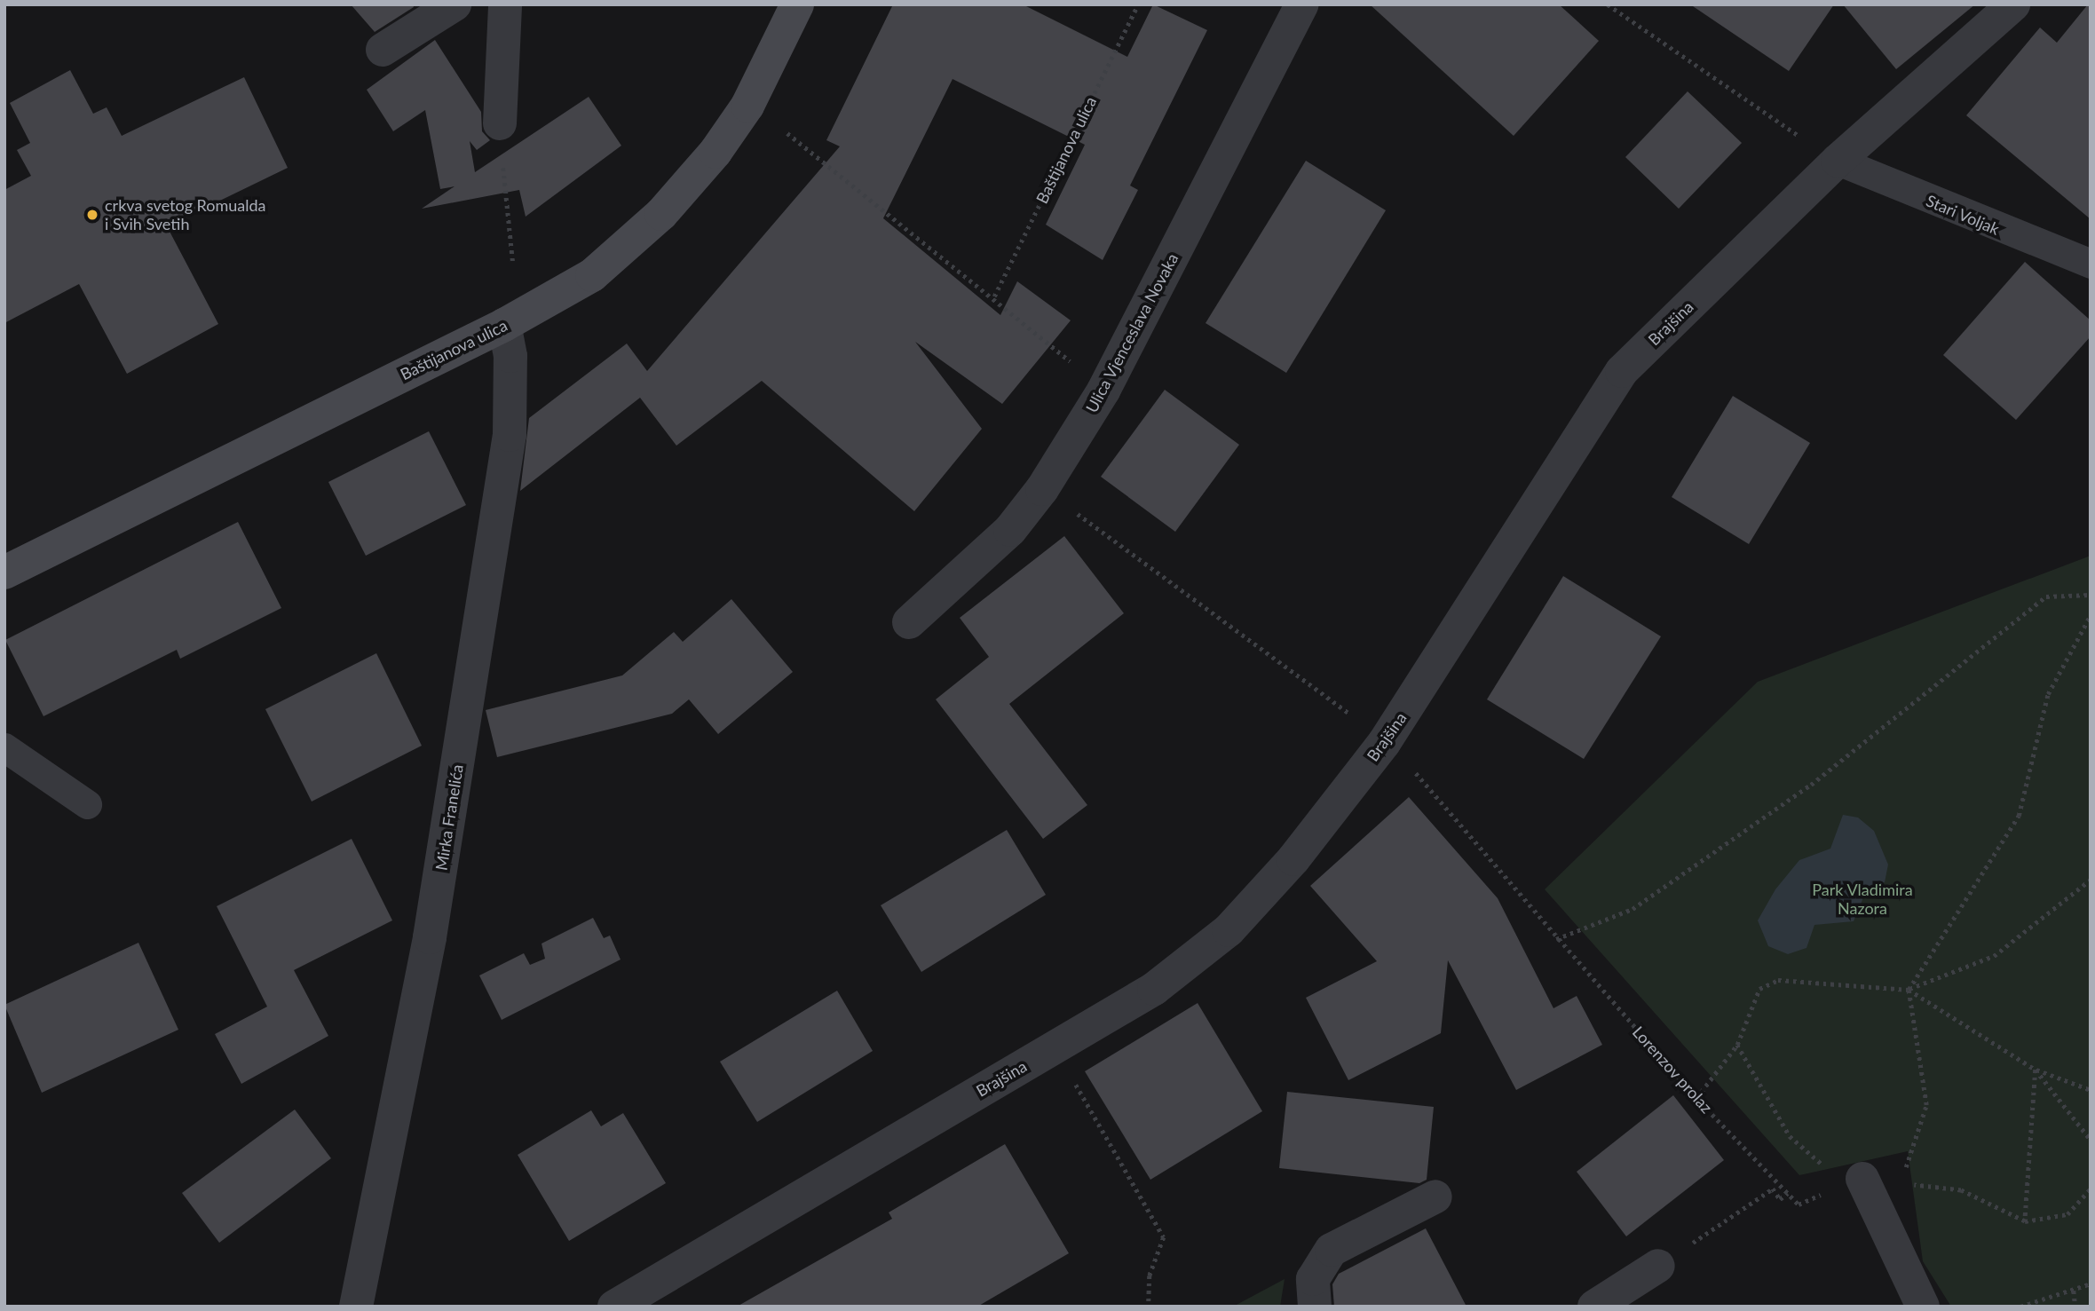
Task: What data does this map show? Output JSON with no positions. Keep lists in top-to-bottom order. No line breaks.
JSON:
{"streets":{"main road":["Baštijanova ulica"],"street":["Brajšina","Ulica Vjenceslava Novaka","Mirka Franelića"],"lane":["Stari Voljak"],"path":["Lorenzov prolaz"]},"crossings":[["Baštijanova ulica","Mirka Franelića"],["Stari Voljak","Brajšina"]],"parks":["Park Vladimira Nazora"],"places":["crkva svetog Romualda i Svih Svetih"]}
